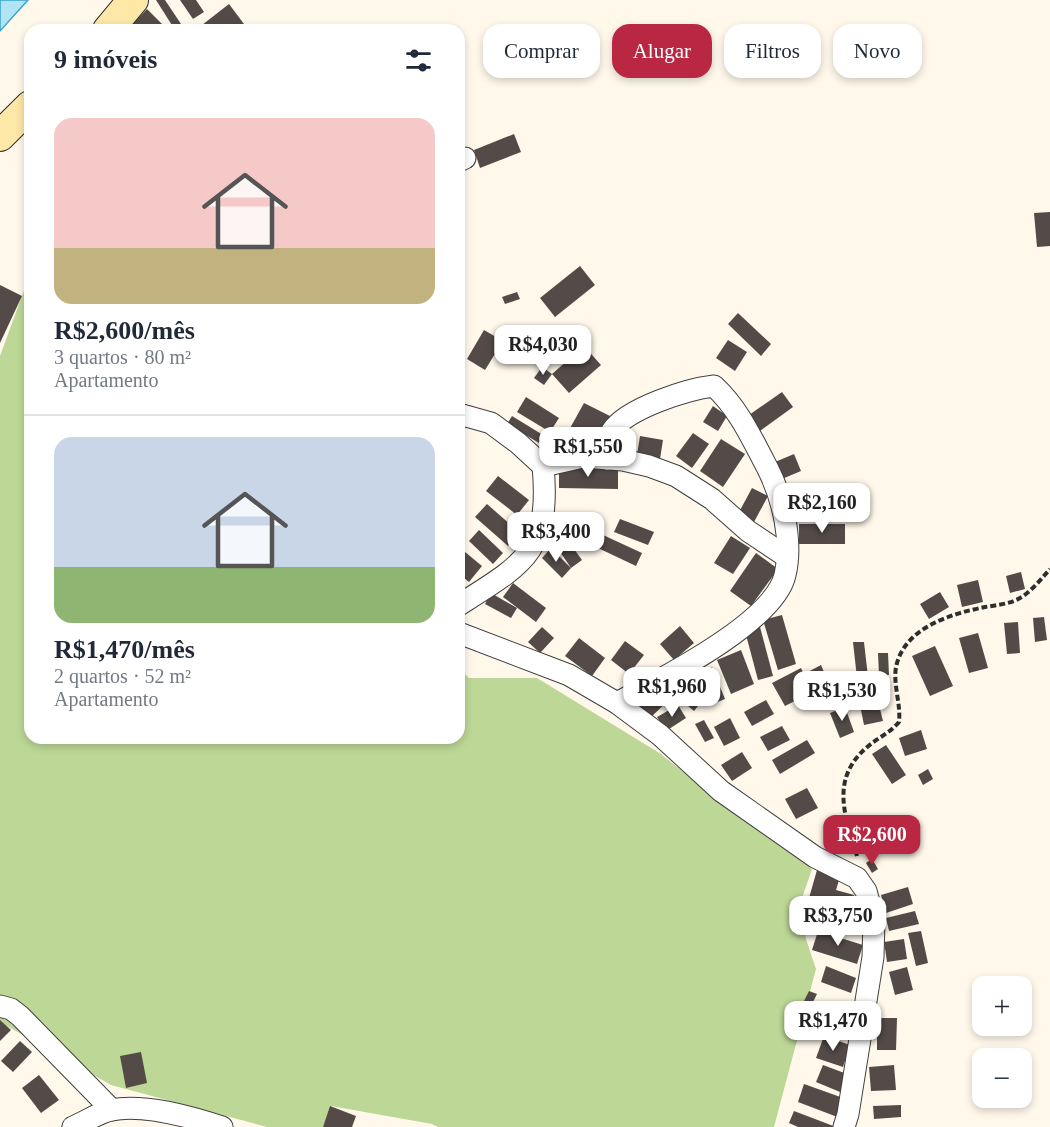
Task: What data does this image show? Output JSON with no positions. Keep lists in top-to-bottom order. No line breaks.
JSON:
{"page":{"chip":["Comprar","Alugar","Filtros","Novo"],"heading":"9 imóveis","list":[{"name":"R$2,600/mês","note":"3 quartos · 80 m² · Apartamento"},{"name":"R$1,470/mês","note":"2 quartos · 52 m² · Apartamento"}],"price":["R$4,030","R$1,550","R$2,160","R$3,400","R$1,960","R$1,530","R$2,600","R$3,750","R$1,470"],"map_buttons":["+","−"]}}
